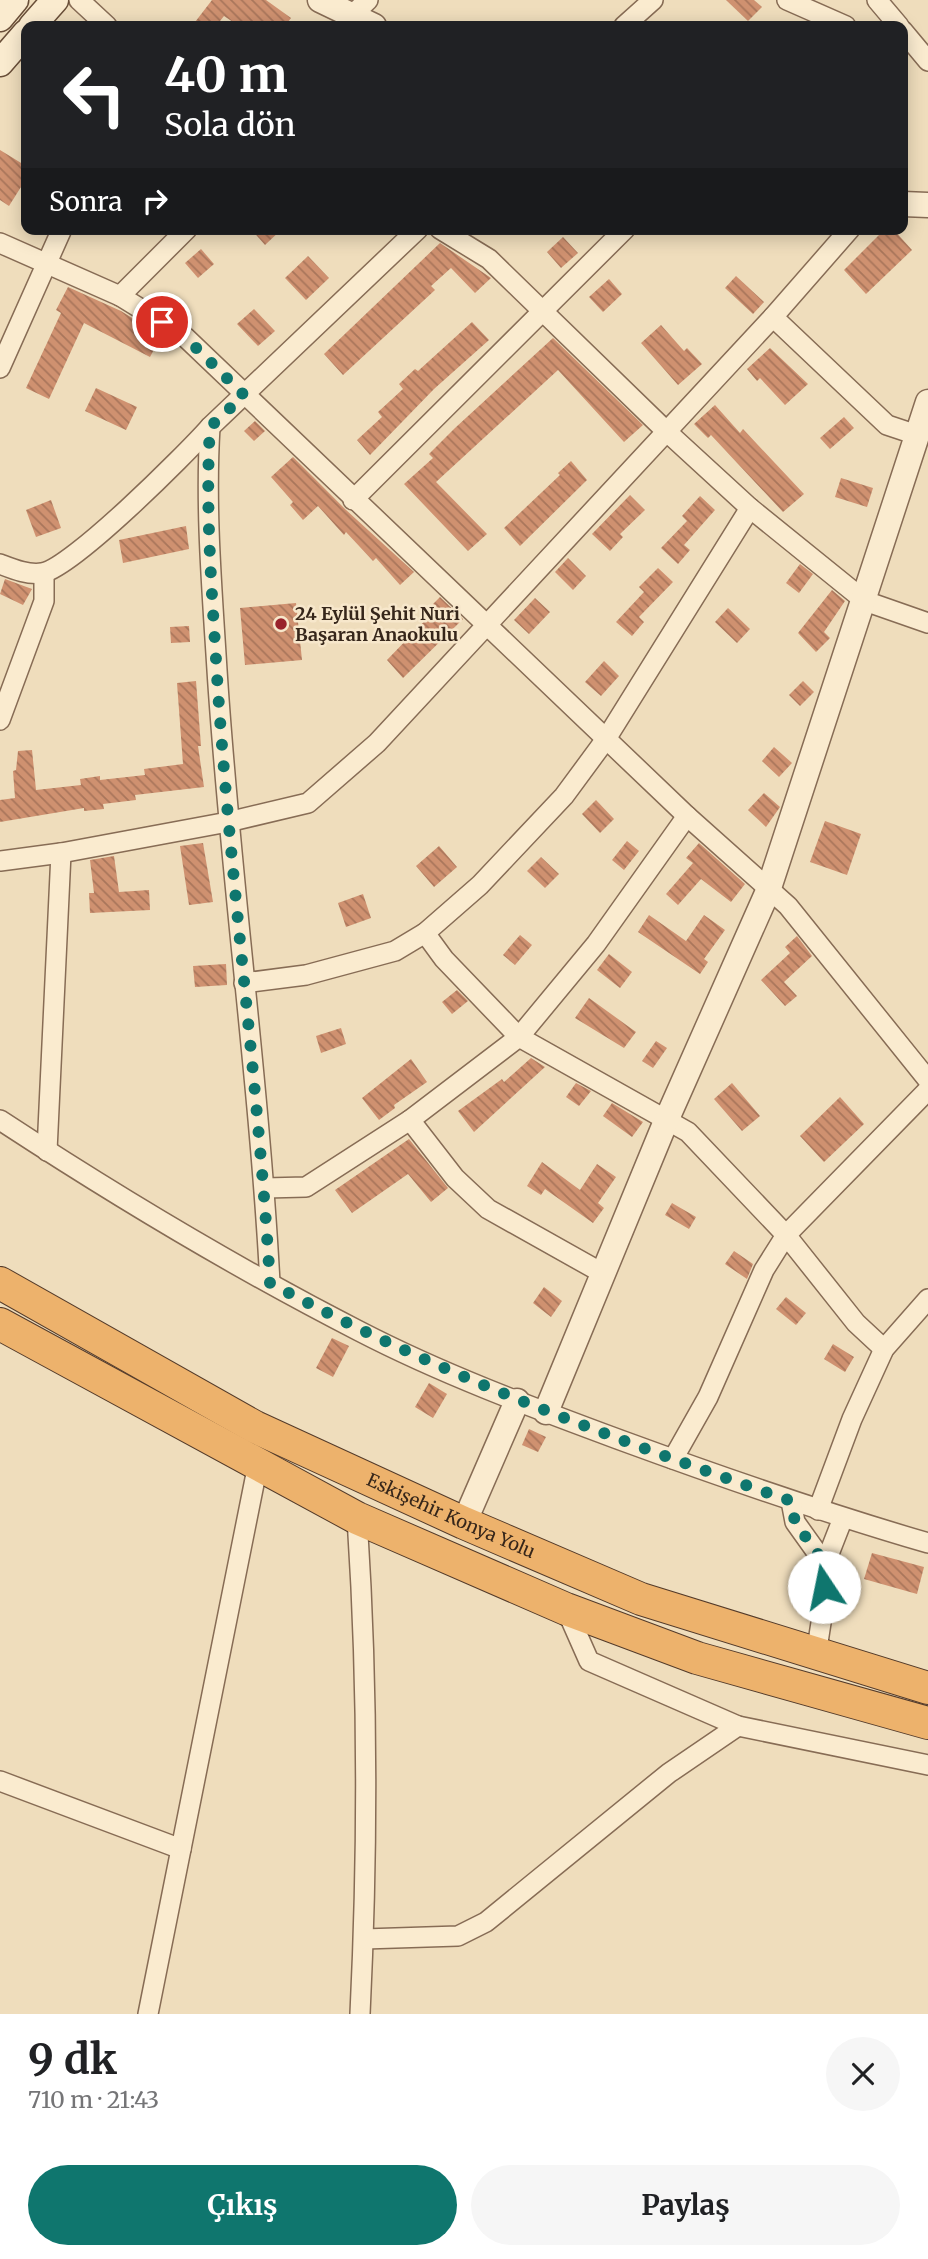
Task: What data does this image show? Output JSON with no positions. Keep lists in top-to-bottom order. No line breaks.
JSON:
{"streets":{"highway":["Eskişehir Konya Yolu"]},"places":["24 Eylül Şehit Nuri Başaran Anaokulu"],"page":{"turn":["40 m","Sola dön"],"then":"Sonra","heading":["9 dk","710 m · 21:43"],"buttons":["Çıkış","Paylaş"]}}
